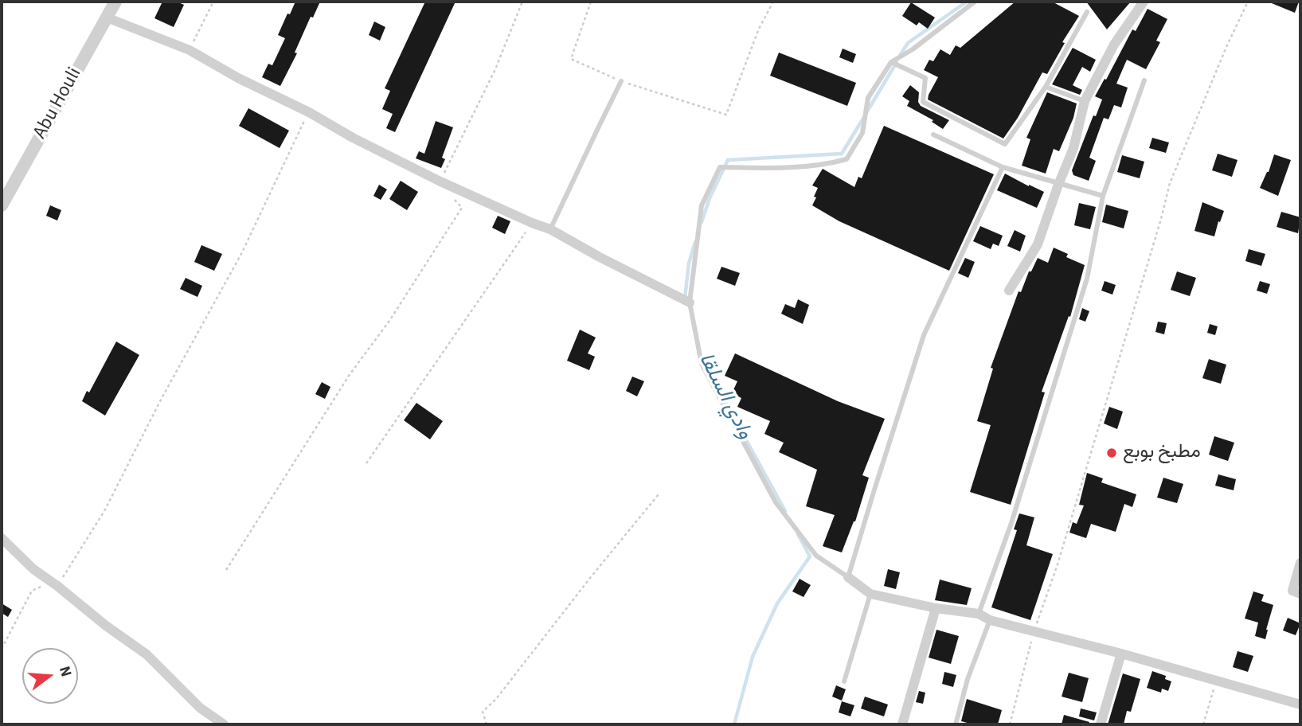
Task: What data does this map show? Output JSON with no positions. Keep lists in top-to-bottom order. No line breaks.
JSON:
{"streets":{"street":["Abu Houli"]},"water":["وادي السلقا"],"places":["مطبخ بوبع"],"north":"right"}
